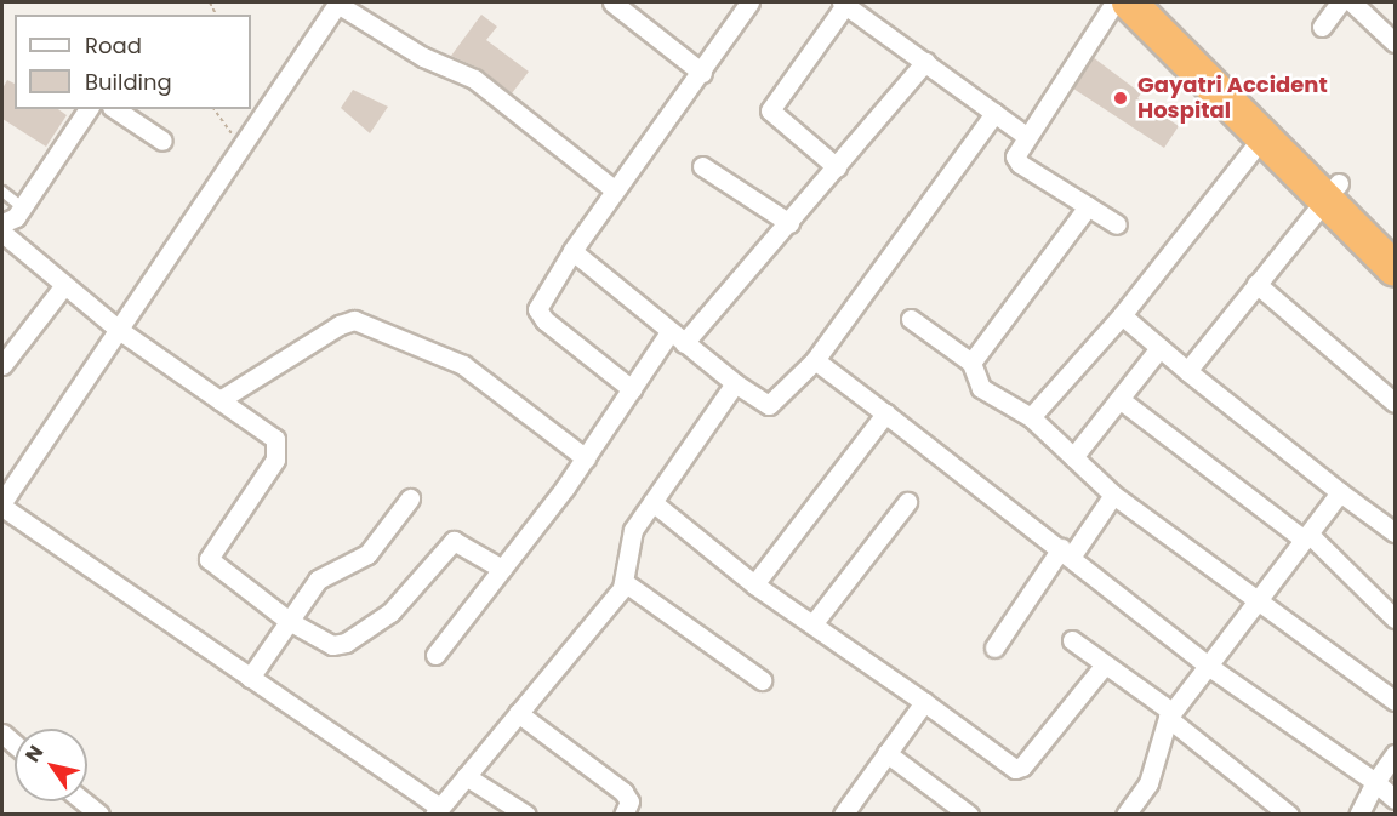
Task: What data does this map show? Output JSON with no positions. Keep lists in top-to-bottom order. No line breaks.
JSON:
{"places":["Gayatri Accident Hospital"],"legend":["Road","Building"],"north":"top left"}
